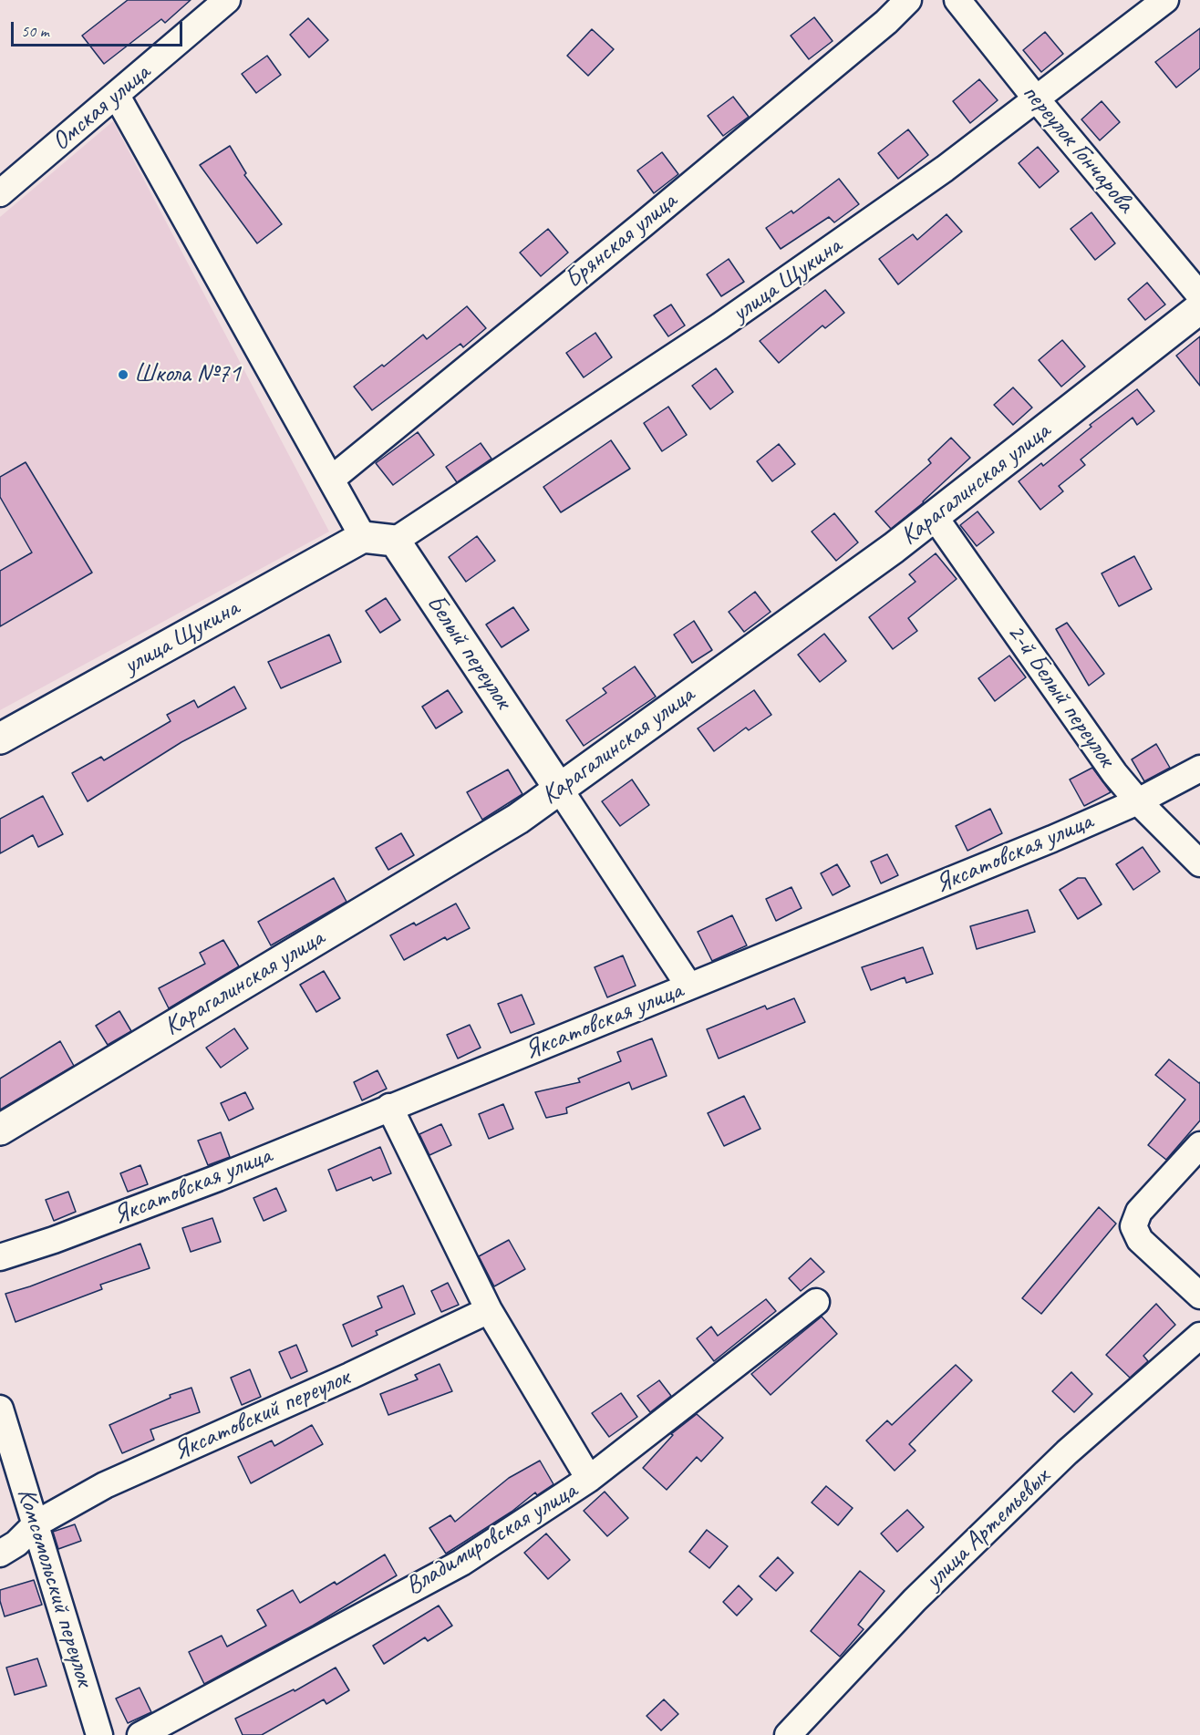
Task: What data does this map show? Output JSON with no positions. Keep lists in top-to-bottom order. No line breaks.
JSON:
{"streets":{"street":["Омская улица","переулок Гончарова","Брянская улица","улица Щукина","Карагалинская улица","Белый переулок","2-й Белый переулок","Яксатовская улица","Яксатовский переулок","улица Артемьевых","Владимировская улица","Комсомольский переулок"]},"crossings":[["переулок Гончарова","улица Щукина"],["улица Щукина","Белый переулок"],["Карагалинская улица","Белый переулок"],["Карагалинская улица","2-й Белый переулок"],["2-й Белый переулок","Яксатовская улица"],["Яксатовский переулок","Комсомольский переулок"]],"places":["Школа №71"],"scale_bar":"50 m"}
